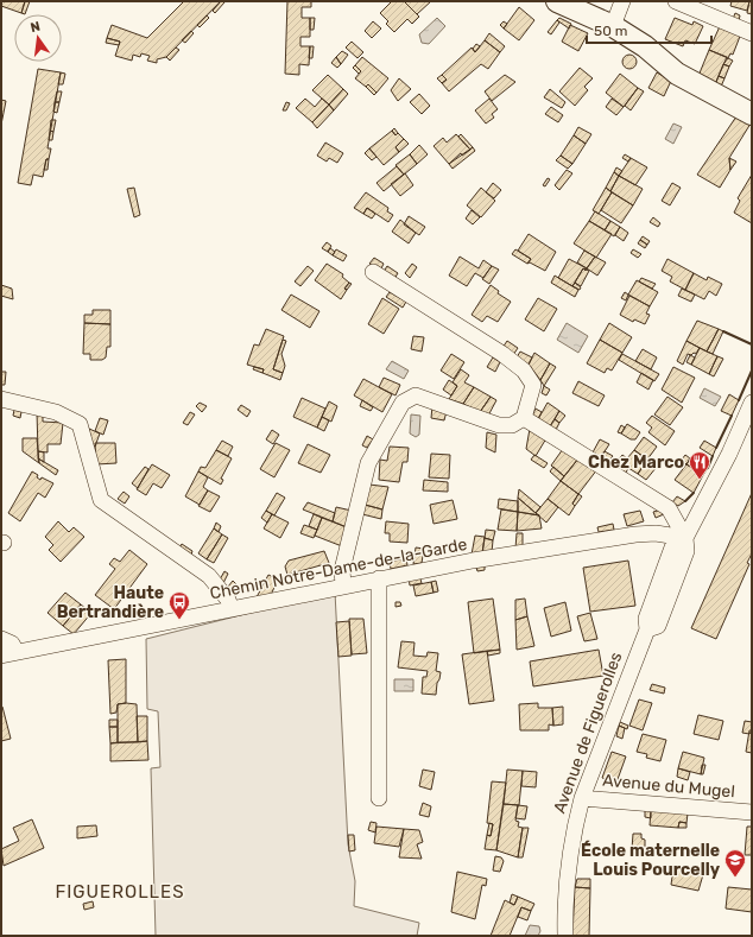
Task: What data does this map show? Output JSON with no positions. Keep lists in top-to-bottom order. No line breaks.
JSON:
{"streets":{"street":["Chemin Notre-Dame-de-la-Garde","Avenue de Figuerolles","Avenue du Mugel"]},"crossings":[["Chemin Notre-Dame-de-la-Garde","Avenue de Figuerolles"],["Avenue de Figuerolles","Avenue du Mugel"]],"districts":["FIGUEROLLES"],"places":{"restaurant":["Chez Marco"],"bus stop":["Haute Bertrandière"],"school or university":["École maternelle Louis Pourcelly"]},"scale_bar":"50 m","north":"top"}
